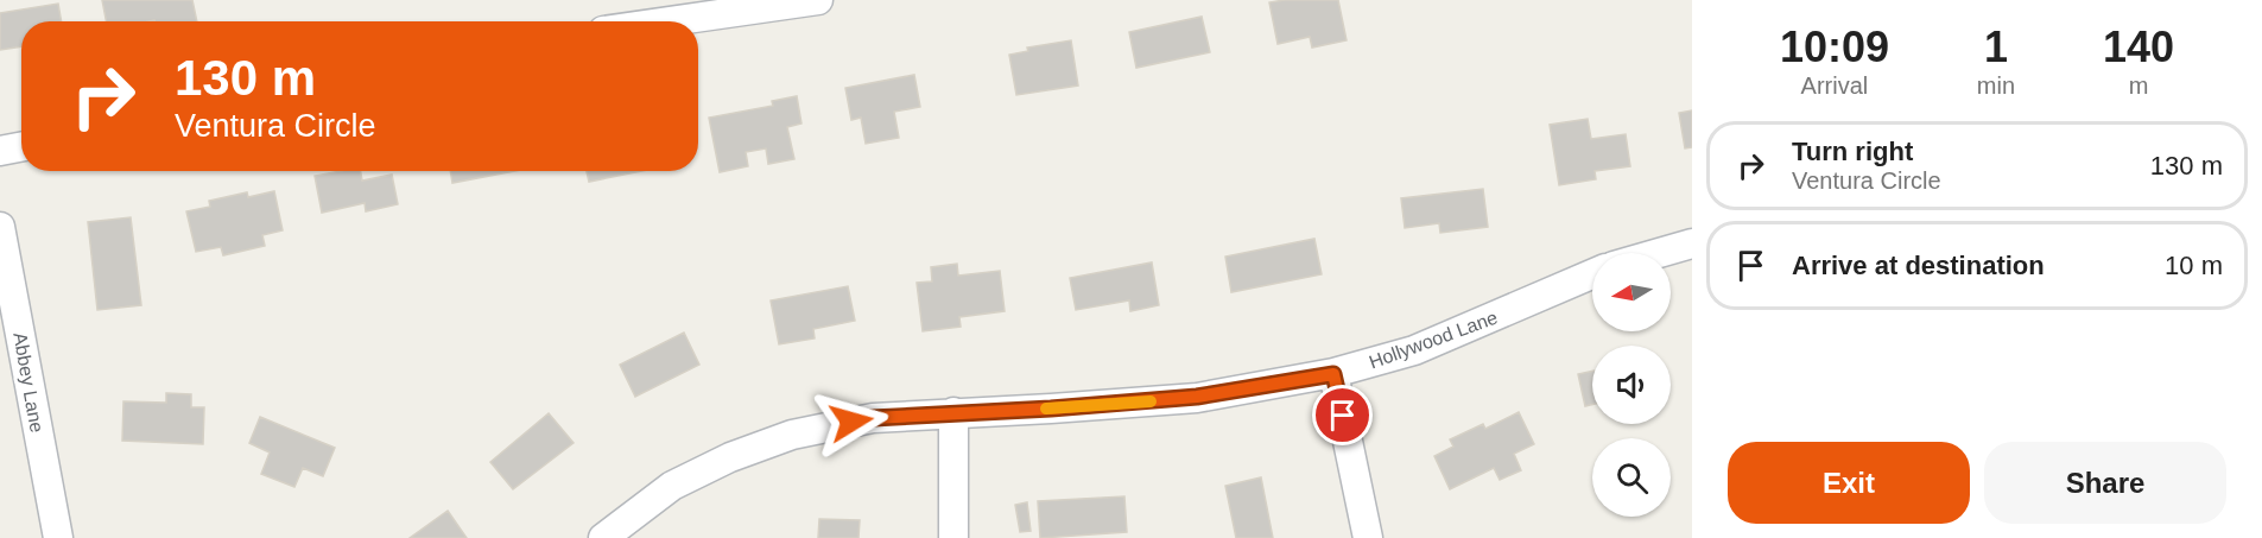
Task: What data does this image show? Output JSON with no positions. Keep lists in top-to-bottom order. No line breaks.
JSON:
{"streets":{"street":["Hollywood Lane","Abbey Lane"]},"north":"left","page":{"eta":["10:09","Arrival","1","min","140","m"],"turn":["130 m","Ventura Circle"],"list":[{"name":"Turn right","note":"Ventura Circle","value":"130 m"},{"name":"Arrive at destination","value":"10 m"}],"buttons":["Exit","Share"]}}
